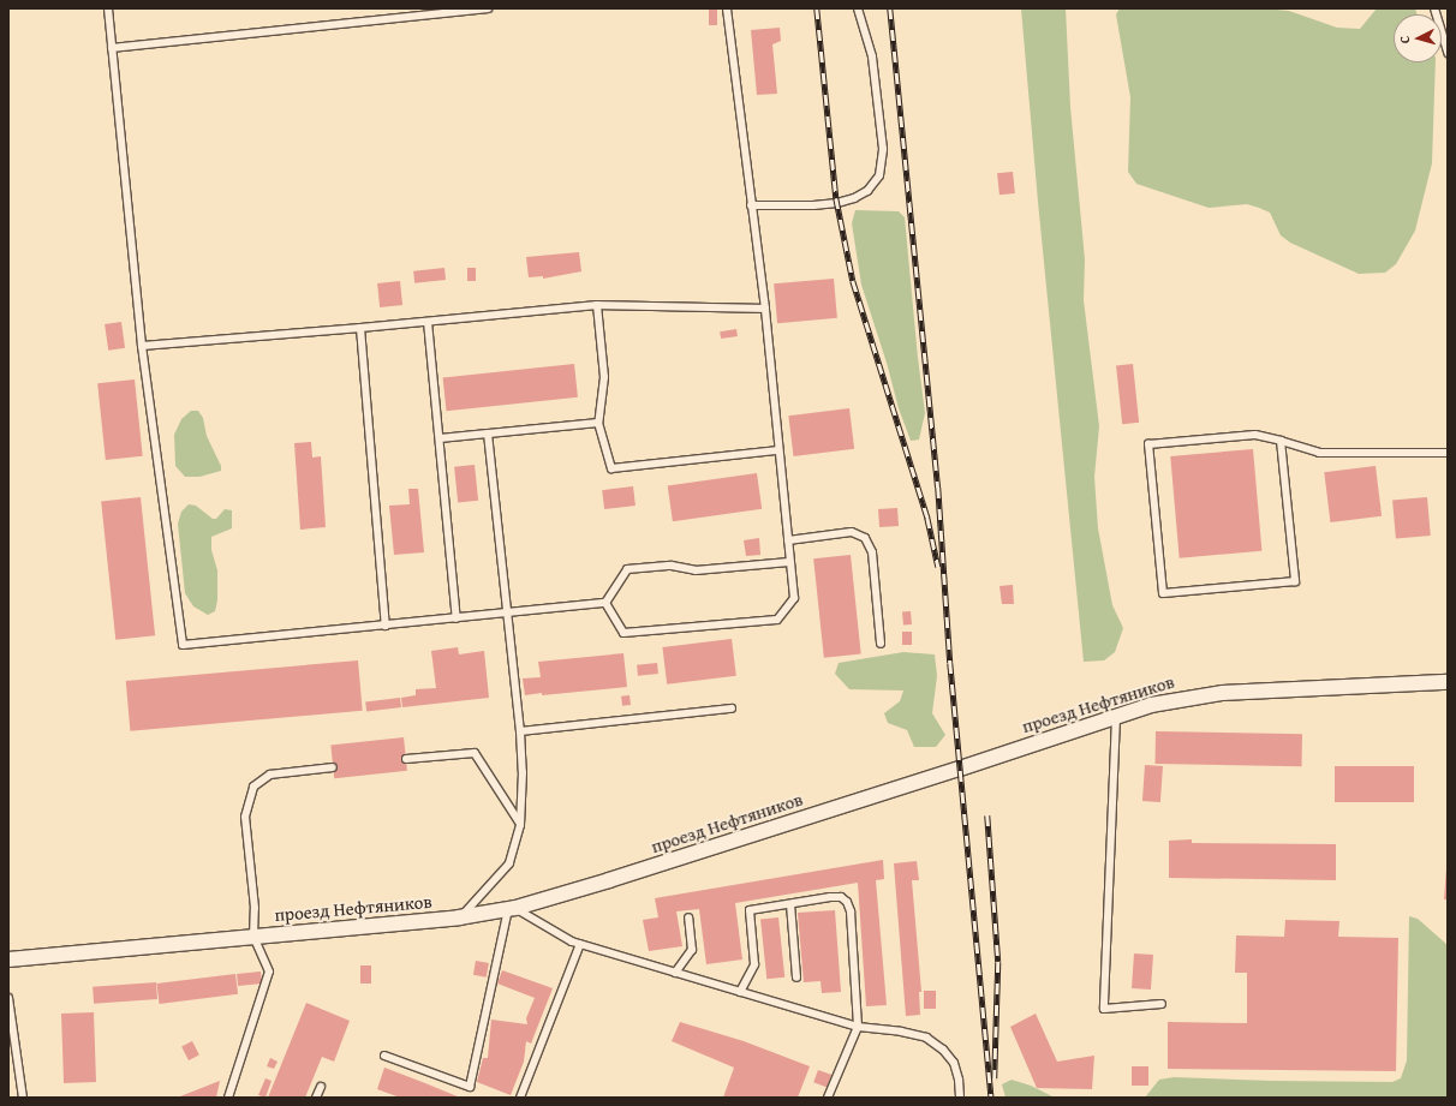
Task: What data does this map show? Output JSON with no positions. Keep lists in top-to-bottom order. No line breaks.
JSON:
{"streets":{"street":["проезд Нефтяников"]},"north":"left"}
